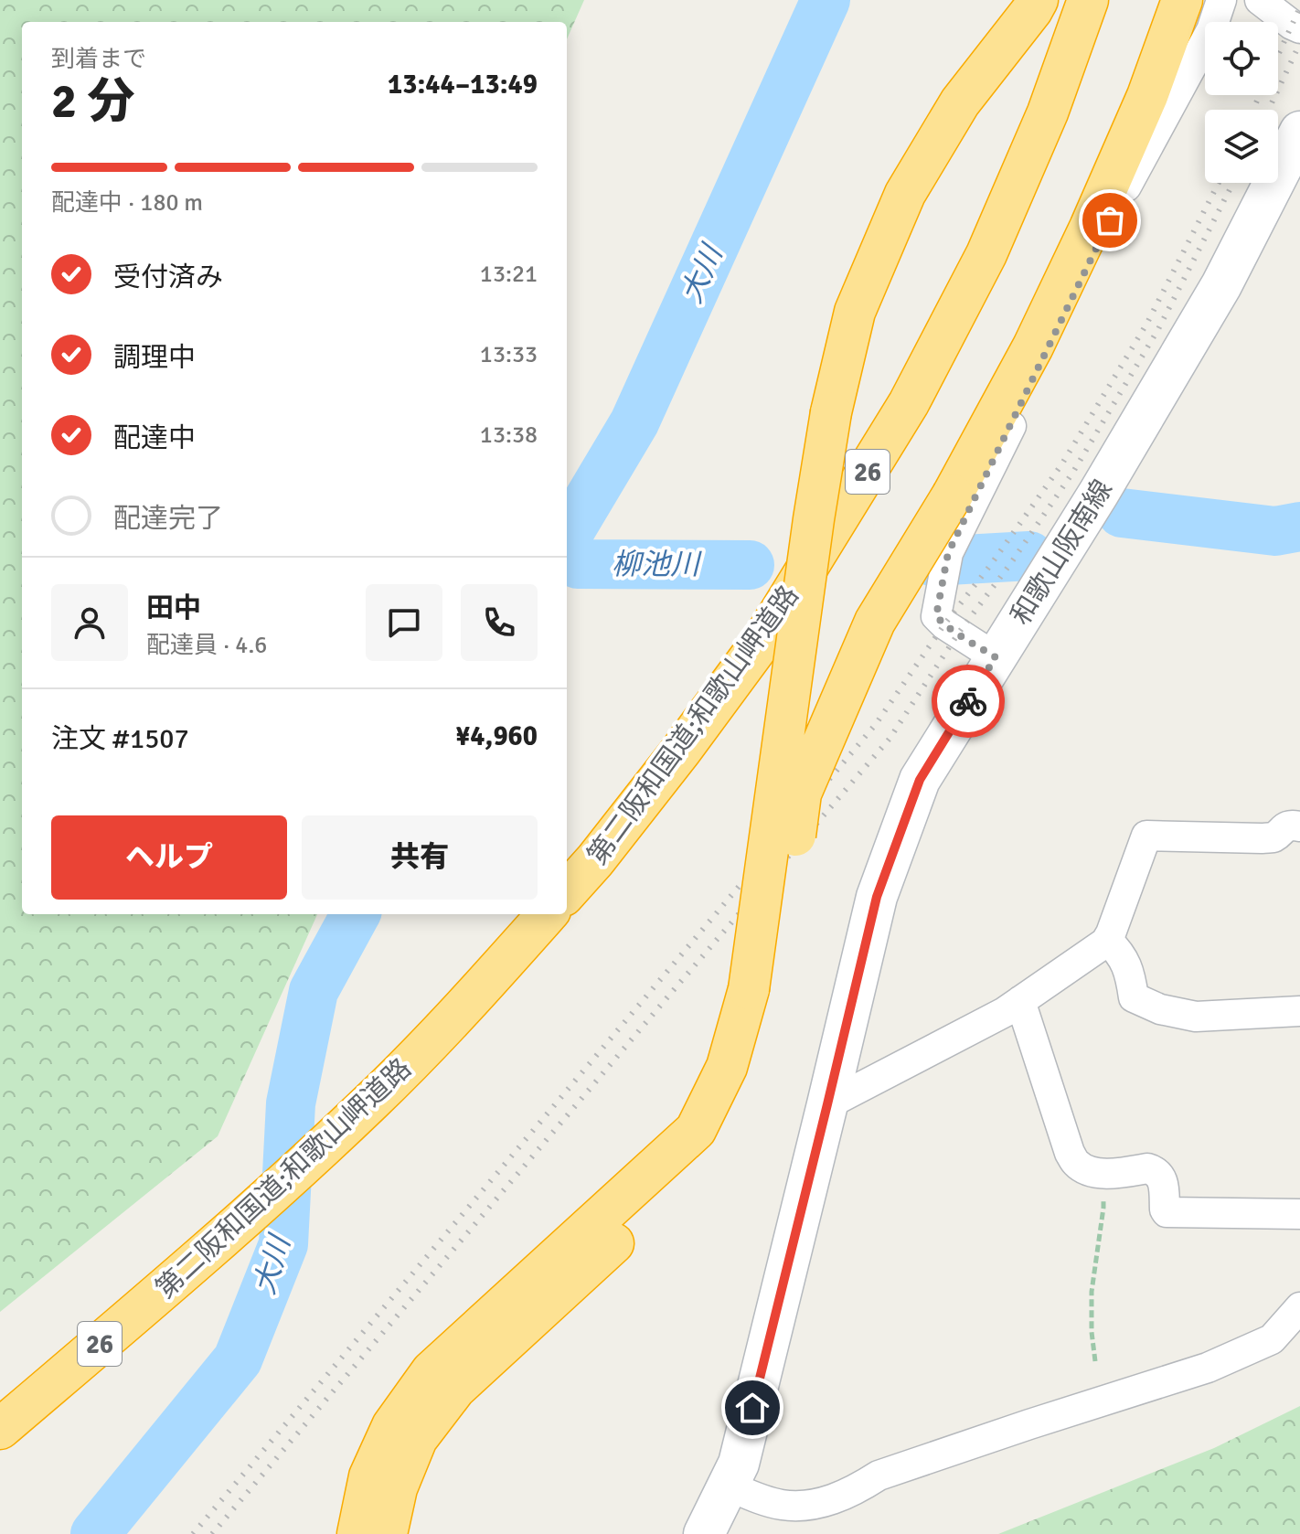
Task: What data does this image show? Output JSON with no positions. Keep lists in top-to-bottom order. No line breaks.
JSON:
{"streets":{"highway":["26","第二阪和国道;和歌山岬道路"],"main road":["和歌山阪南線"]},"water":["大川","柳池川"],"page":{"heading":["2 分","到着まで","13:44–13:49"],"panel":["田中","配達員 · 4.6","注文 #1507","¥4,960"],"bar":"配達中 · 180 m","list":[["受付済み","13:21"],["調理中","13:33"],["配達中","13:38"],"配達完了"],"buttons":["ヘルプ","共有"]}}
